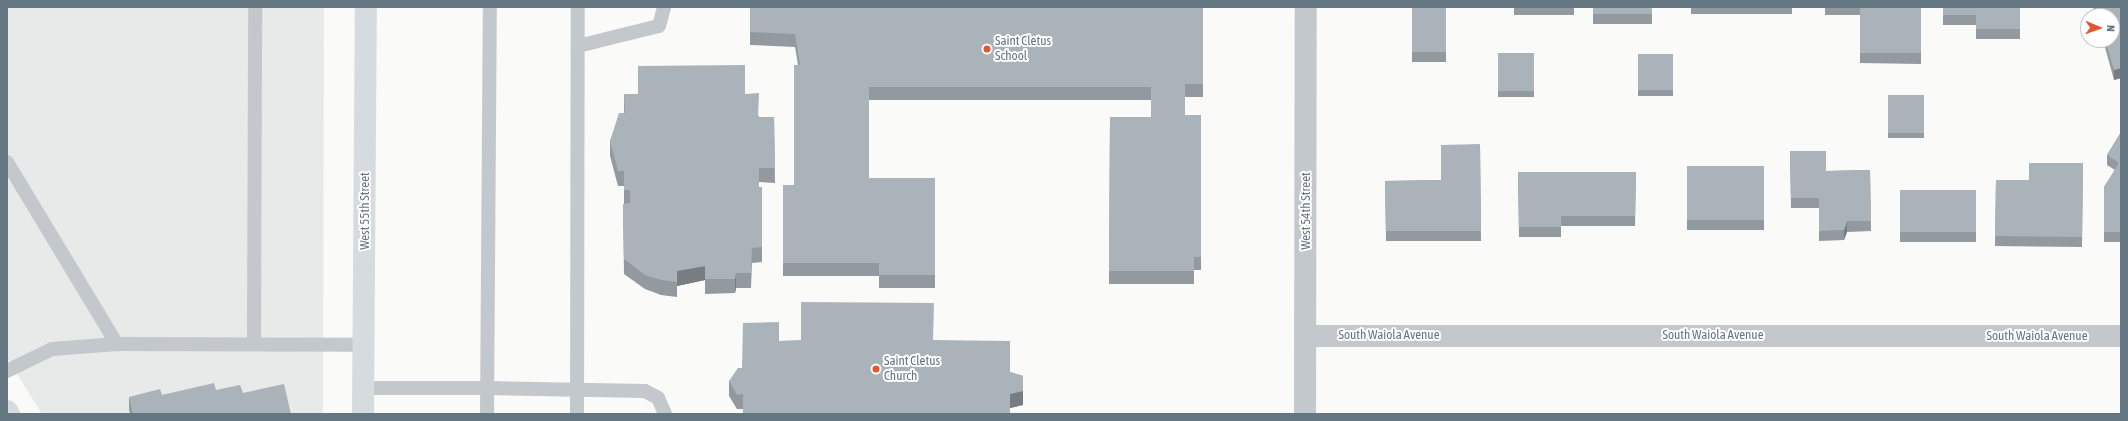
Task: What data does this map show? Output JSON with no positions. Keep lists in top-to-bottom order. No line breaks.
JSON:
{"streets":{"main road":["West 55th Street"],"street":["West 54th Street","South Waiola Avenue"]},"crossings":[["West 54th Street","South Waiola Avenue"]],"places":["Saint Cletus School","Saint Cletus Church"],"north":"right"}
